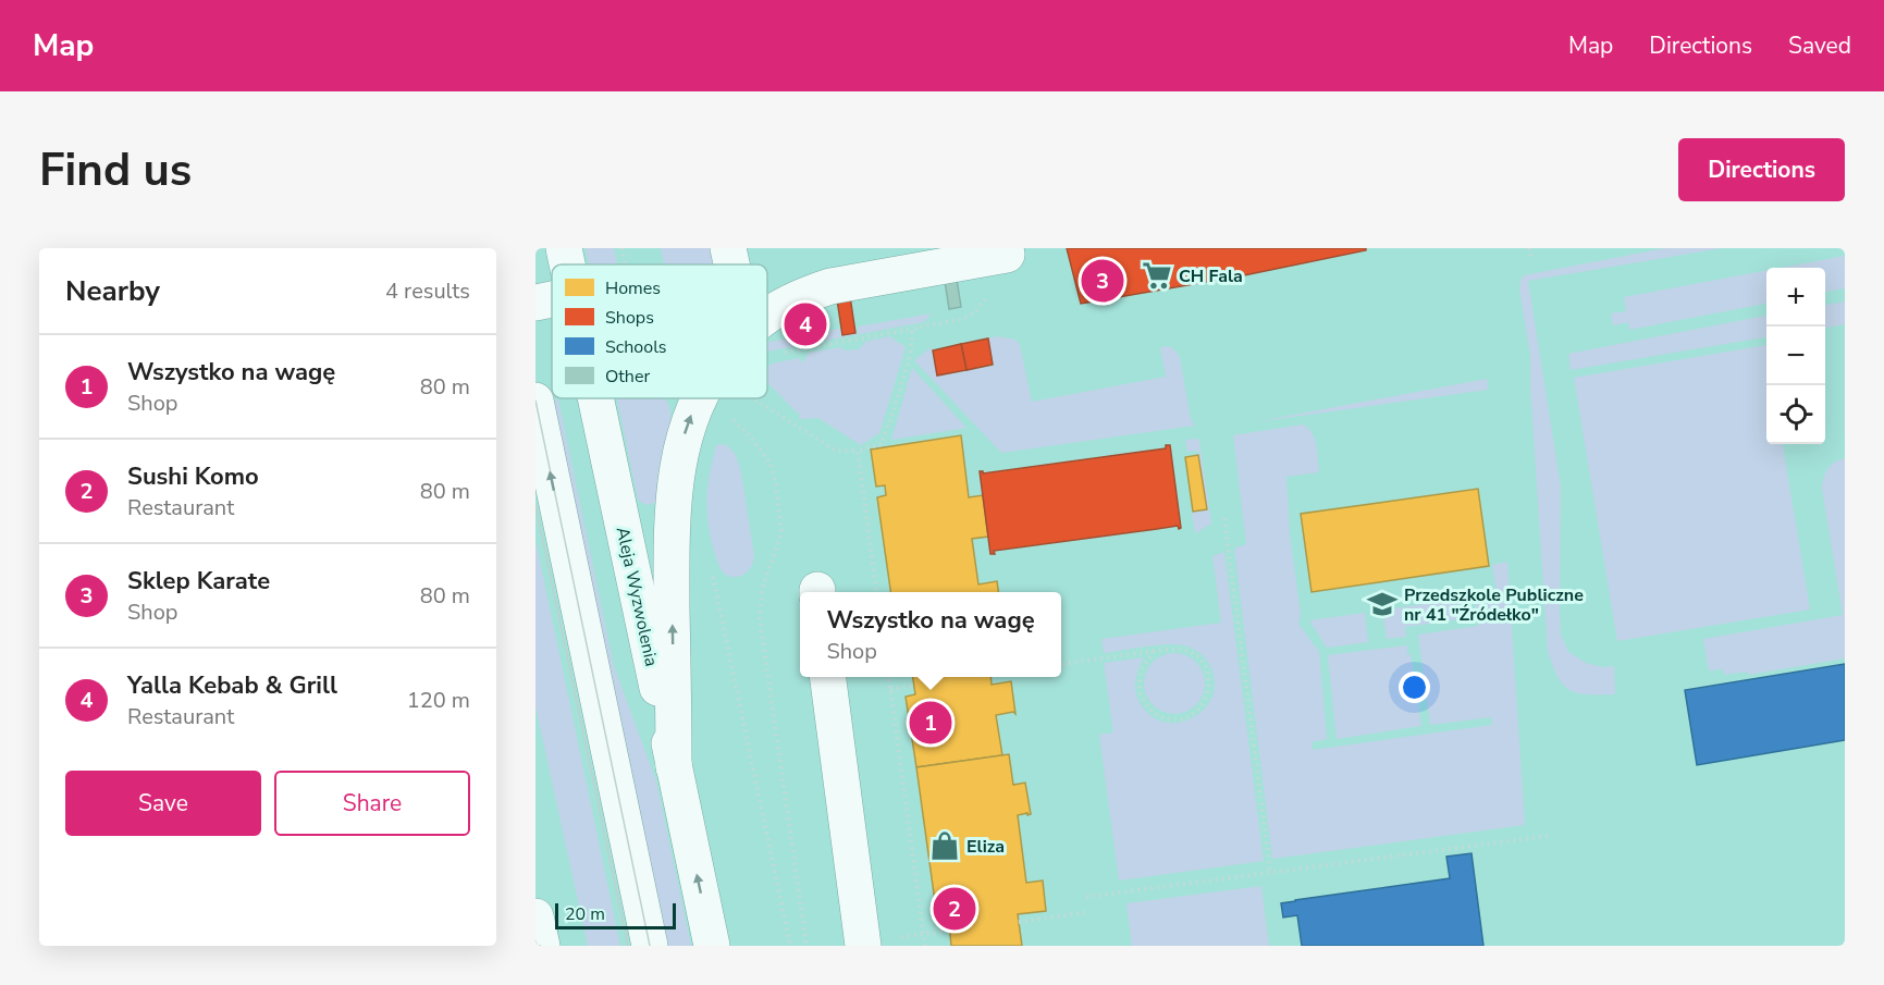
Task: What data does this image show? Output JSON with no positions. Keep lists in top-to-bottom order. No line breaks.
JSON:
{"streets":{"street":["Aleja Wyzwolenia"]},"places":{"supermarket":["CH Fala"],"school or university":["Przedszkole Publiczne nr 41 \"Źródełko\""],"shop":["Eliza"]},"legend":["Homes","Shops","Schools","Other"],"scale_bar":"20 m","page":{"header":"Map","nav":["Map","Directions","Saved"],"buttons":["Directions",["Save","Share"]],"title":"Find us","heading":["Nearby","4 results"],"pins":["3","4","1","2"],"map_buttons":["+","−"],"list":[{"mark":"1","name":"Wszystko na wagę","note":"Shop","value":"80 m"},{"mark":"2","name":"Sushi Komo","note":"Restaurant","value":"80 m"},{"mark":"3","name":"Sklep Karate","note":"Shop","value":"80 m"},{"mark":"4","name":"Yalla Kebab & Grill","note":"Restaurant","value":"120 m"}],"popup":["Wszystko na wagę","Shop"],"scale":"20 m"}}
